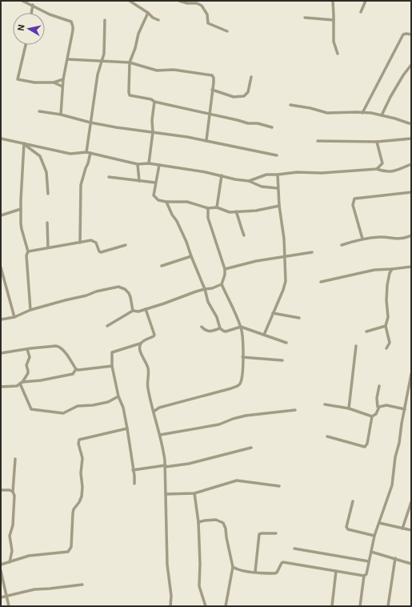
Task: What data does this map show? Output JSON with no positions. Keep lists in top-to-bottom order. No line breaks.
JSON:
{"north":"left"}
